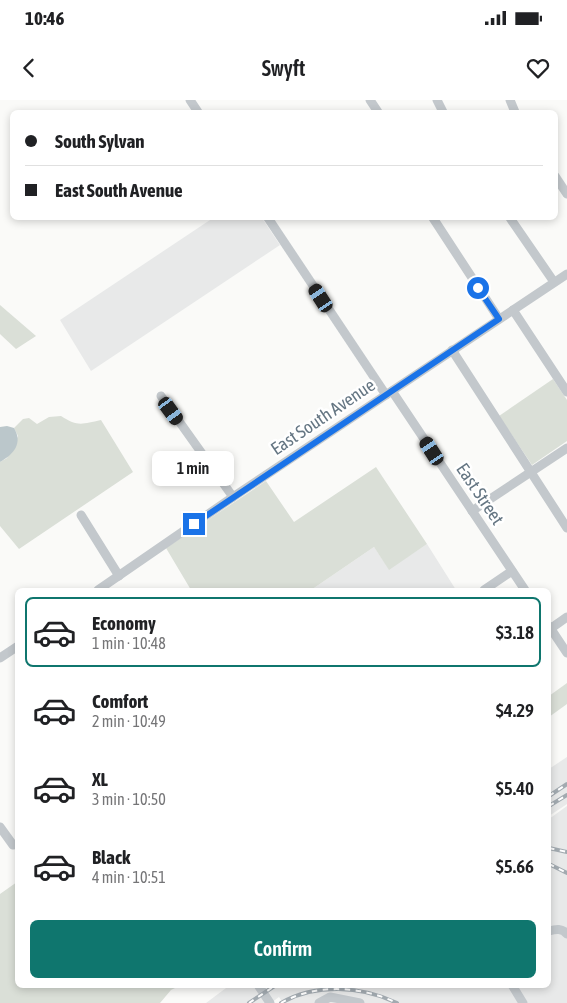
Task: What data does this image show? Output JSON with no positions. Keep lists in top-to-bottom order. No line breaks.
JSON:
{"streets":{"street":["East South Avenue","East Street"]},"crossings":[["East South Avenue","East Street"]],"page":{"status":"10:46","header":"Swyft","banner":["South Sylvan","East South Avenue"],"bubble":"1 min","list":[{"name":"Economy","note":"1 min · 10:48","value":"$3.18"},{"name":"Comfort","note":"2 min · 10:49","value":"$4.29"},{"name":"XL","note":"3 min · 10:50","value":"$5.40"},{"name":"Black","note":"4 min · 10:51","value":"$5.66"}],"buttons":"Confirm"}}
